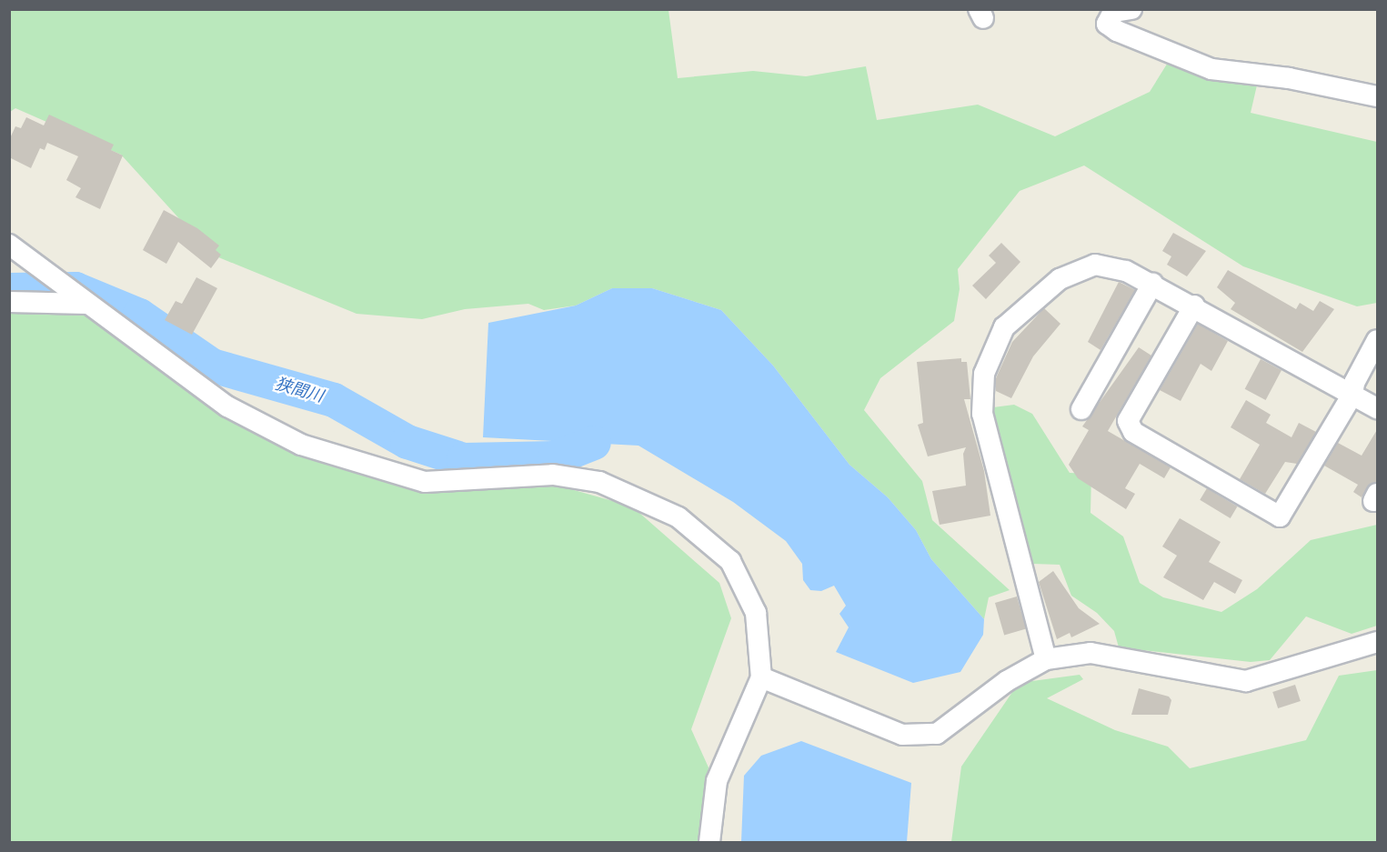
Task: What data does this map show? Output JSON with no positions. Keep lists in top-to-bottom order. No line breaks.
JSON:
{"water":["狭間川"]}
